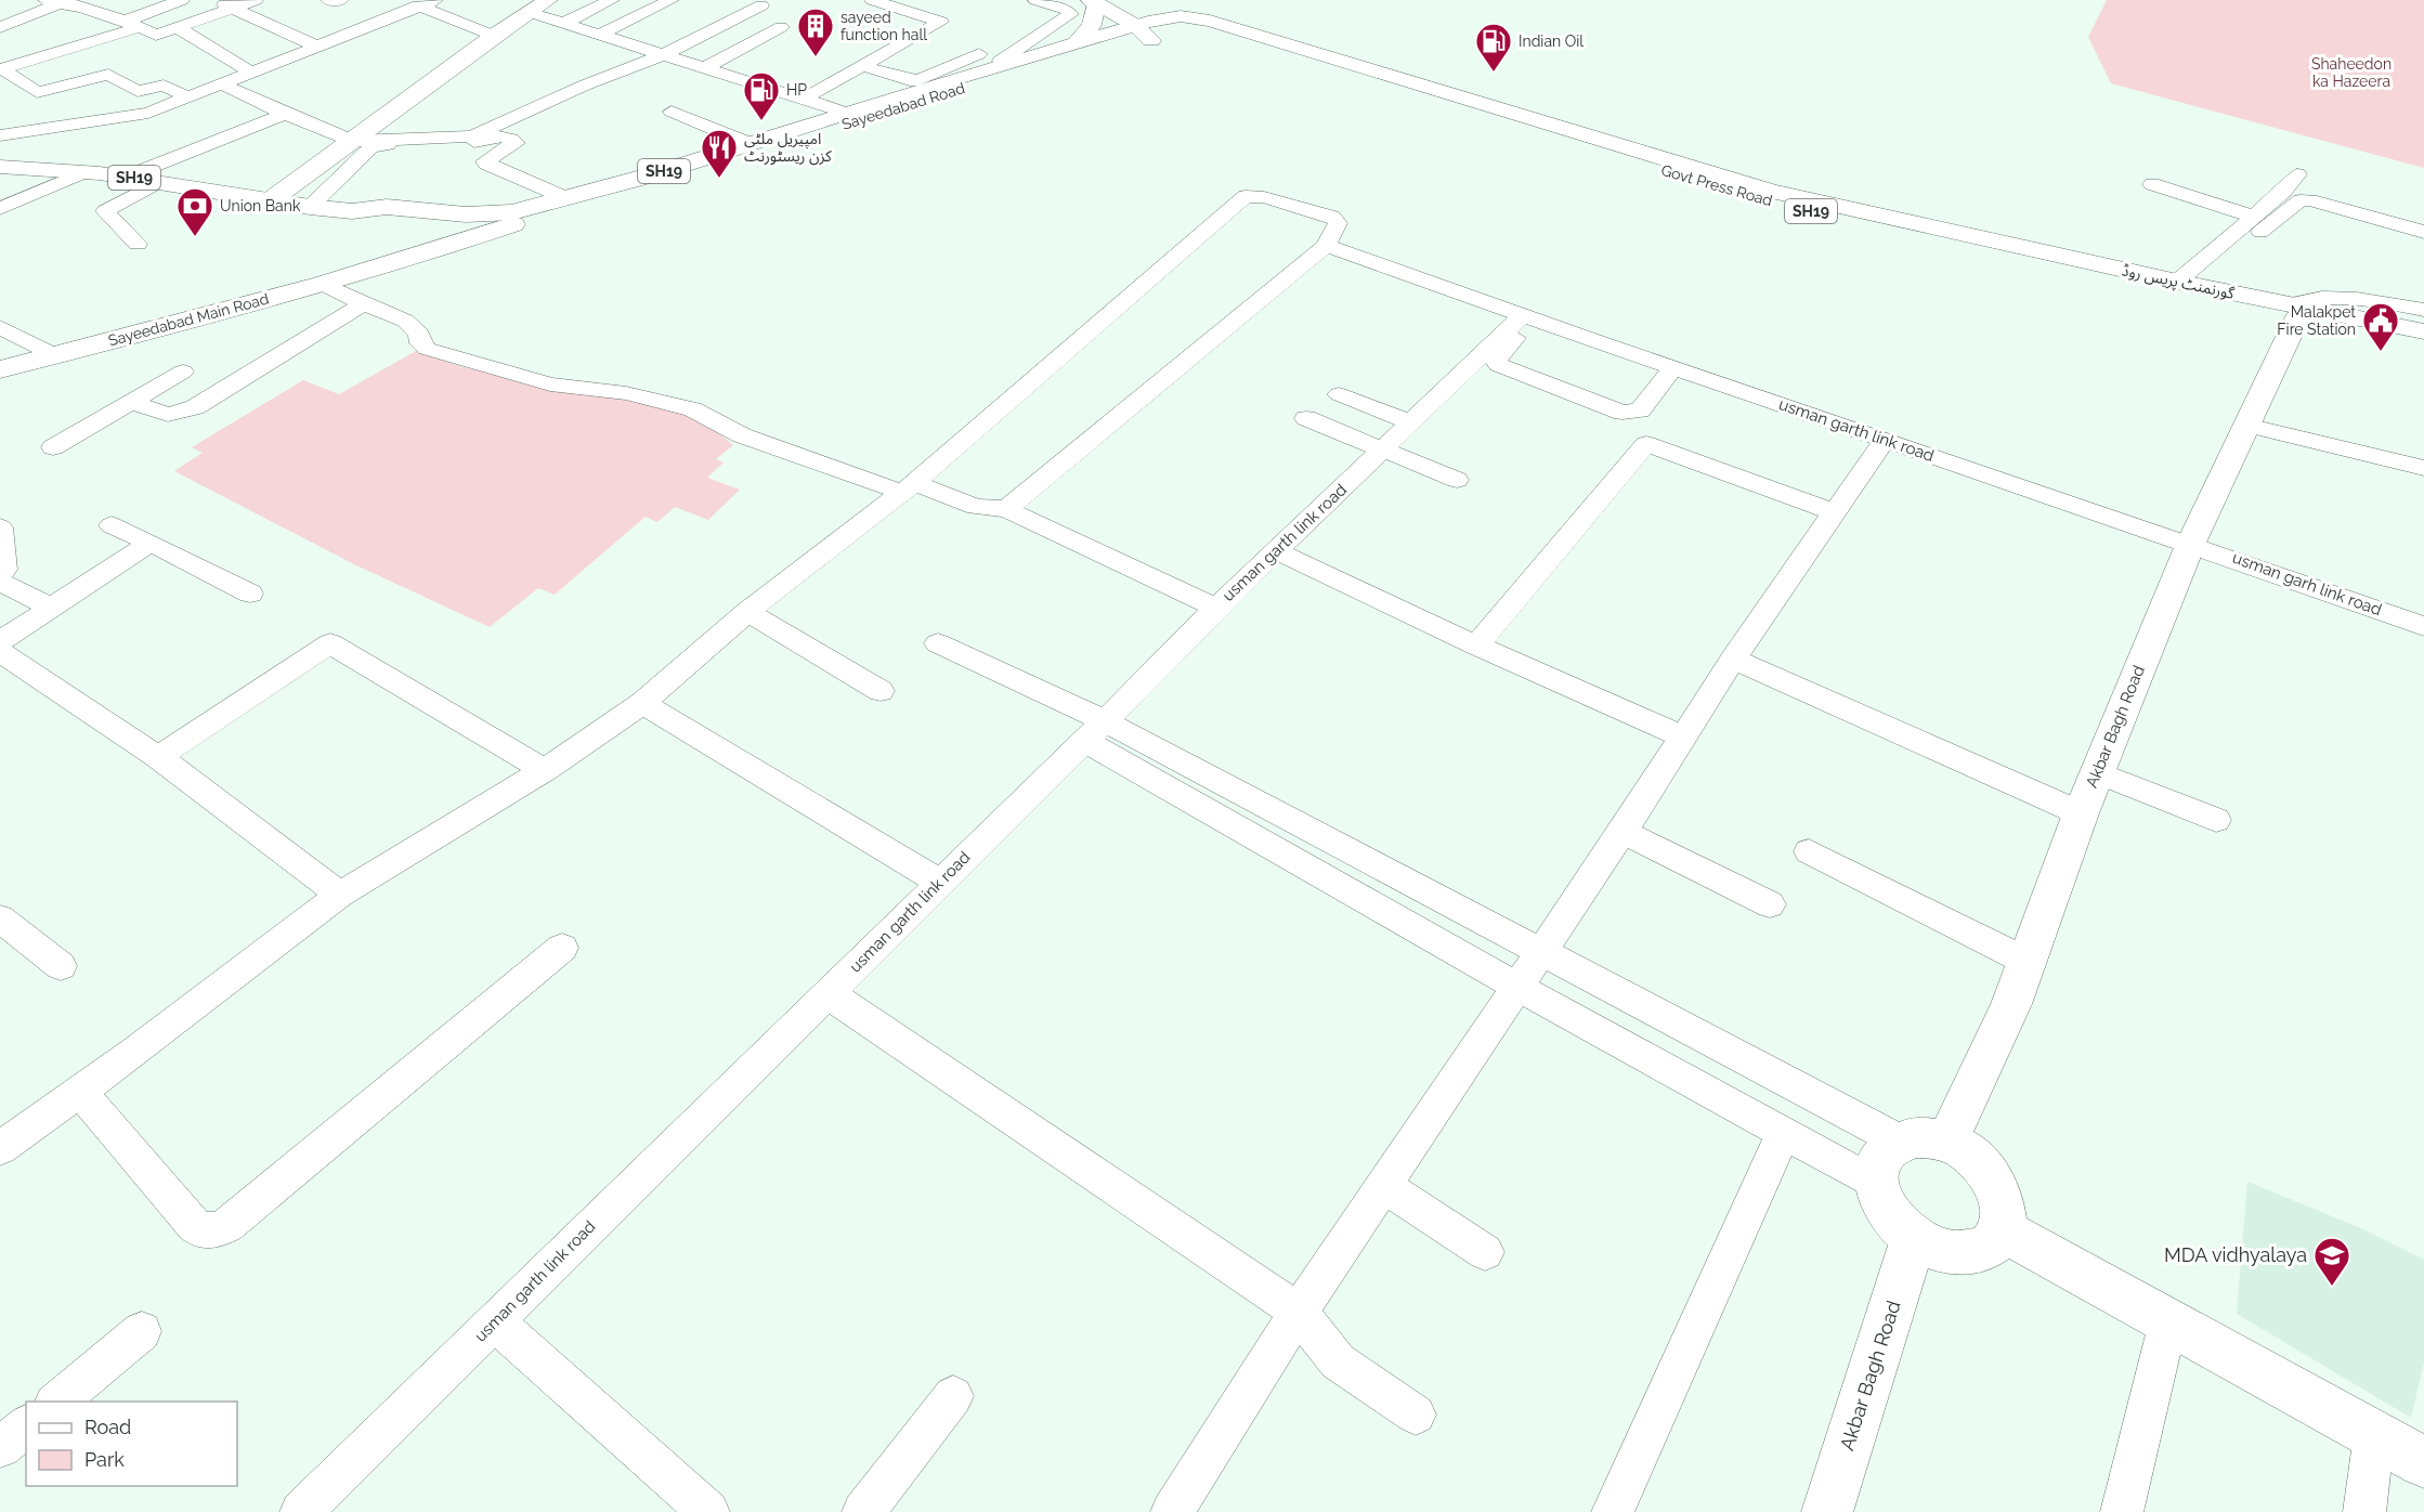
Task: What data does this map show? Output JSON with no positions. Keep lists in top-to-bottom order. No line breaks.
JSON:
{"streets":{"main road":["Sayeedabad Road","SH19","Govt Press Road","گورنمنٹ پریس روڈ","Sayeedabad Main Road","Akbar Bagh Road"],"street":["usman garth link road","usman garh link road"]},"crossings":[["Sayeedabad Road","Govt Press Road"],["Sayeedabad Road","گورنمنٹ پریس روڈ"],["Sayeedabad Road","Sayeedabad Main Road"],["Govt Press Road","گورنمنٹ پریس روڈ"],["Govt Press Road","Akbar Bagh Road"],["گورنمنٹ پریس روڈ","Akbar Bagh Road"],["usman garth link road","usman garh link road"],["usman garth link road","Akbar Bagh Road"],["usman garh link road","Akbar Bagh Road"]],"parks":["Shaheedon ka Hazeera"],"places":{"building":["sayeed function hall"],"fuel station":["Indian Oil","HP"],"restaurant":["امپیریل ملٹی کزن ریسٹورنٹ"],"bank":["Union Bank"],"public building":["Malakpet Fire Station"],"school or university":["MDA vidhyalaya"]},"legend":["Road","Park"]}
